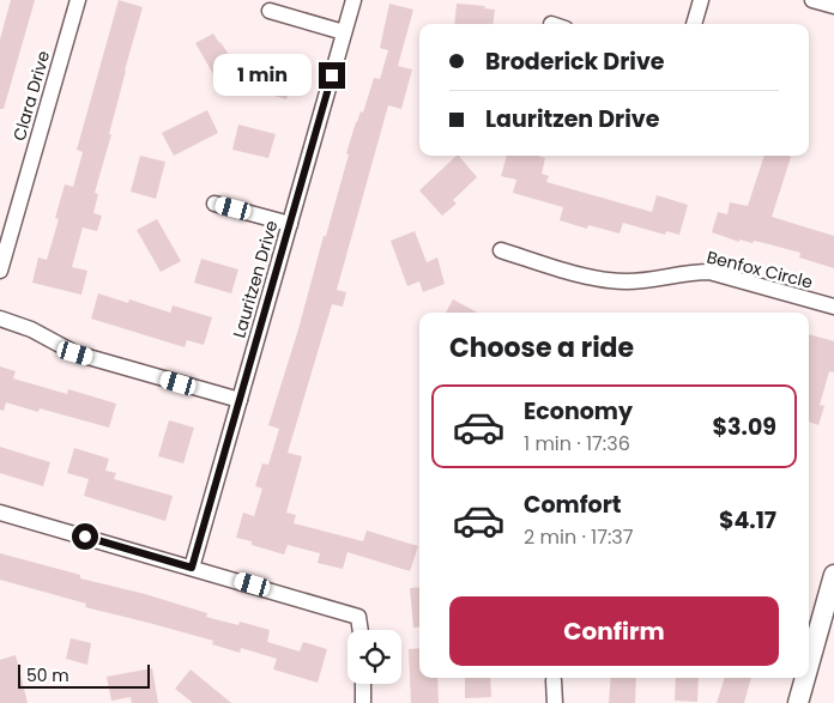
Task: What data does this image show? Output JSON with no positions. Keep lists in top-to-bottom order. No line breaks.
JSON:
{"streets":{"street":["Clara Drive","Benfox Circle","Lauritzen Drive"]},"scale_bar":"50 m","page":{"banner":["Broderick Drive","Lauritzen Drive"],"bubble":"1 min","heading":"Choose a ride","list":[{"name":"Economy","note":"1 min · 17:36","value":"$3.09"},{"name":"Comfort","note":"2 min · 17:37","value":"$4.17"}],"buttons":"Confirm","scale":"50 m"}}
